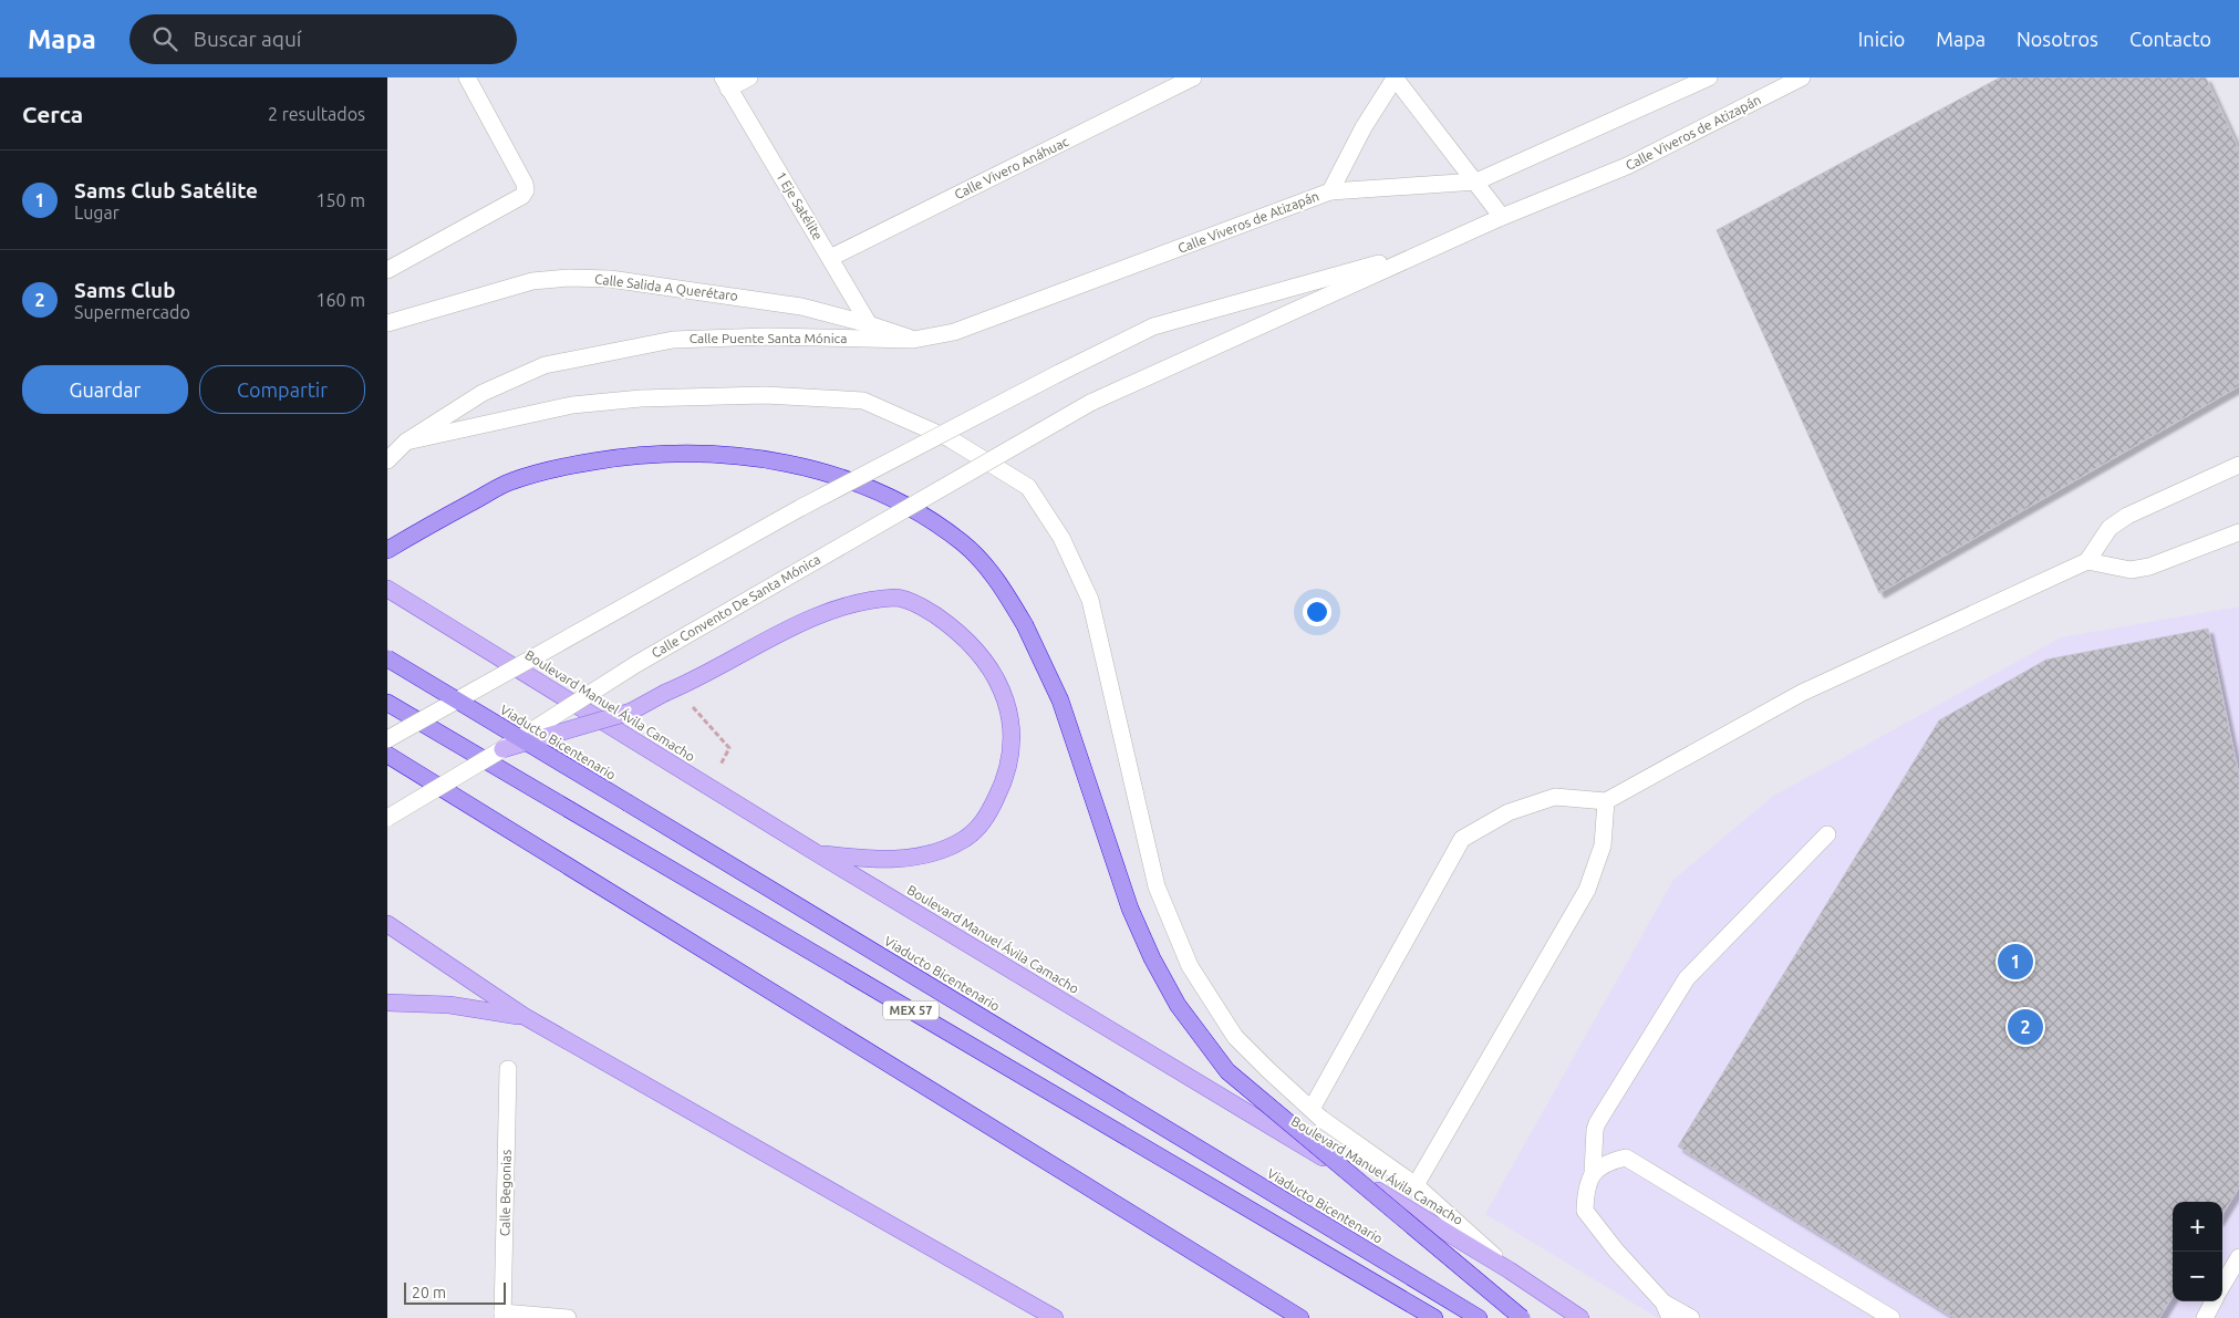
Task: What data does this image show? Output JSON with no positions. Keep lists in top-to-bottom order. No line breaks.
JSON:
{"streets":{"highway":["Viaducto Bicentenario","MEX 57"],"main road":["Calle Viveros de Atizapán","Calle Vivero Anáhuac","1 Eje Satélite","Calle Salida A Querétaro","Calle Puente Santa Mónica","Calle Convento De Santa Mónica","Boulevard Manuel Ávila Camacho","Calle Begonias"]},"crossings":[["Calle Viveros de Atizapán","Calle Salida A Querétaro"],["Calle Viveros de Atizapán","Calle Puente Santa Mónica"],["Calle Viveros de Atizapán","Calle Convento De Santa Mónica"],["Calle Vivero Anáhuac","1 Eje Satélite"],["1 Eje Satélite","Calle Salida A Querétaro"],["Calle Salida A Querétaro","Calle Puente Santa Mónica"]],"scale_bar":"20 m","page":{"header":"Mapa","search":"Buscar aquí","nav":["Inicio","Mapa","Nosotros","Contacto"],"heading":["Cerca","2 resultados"],"list":[{"mark":"1","name":"Sams Club Satélite","note":"Lugar","value":"150 m"},{"mark":"2","name":"Sams Club","note":"Supermercado","value":"160 m"}],"buttons":["Guardar","Compartir"],"pins":["1","2"],"map_buttons":["+","−"],"scale":"20 m"}}
